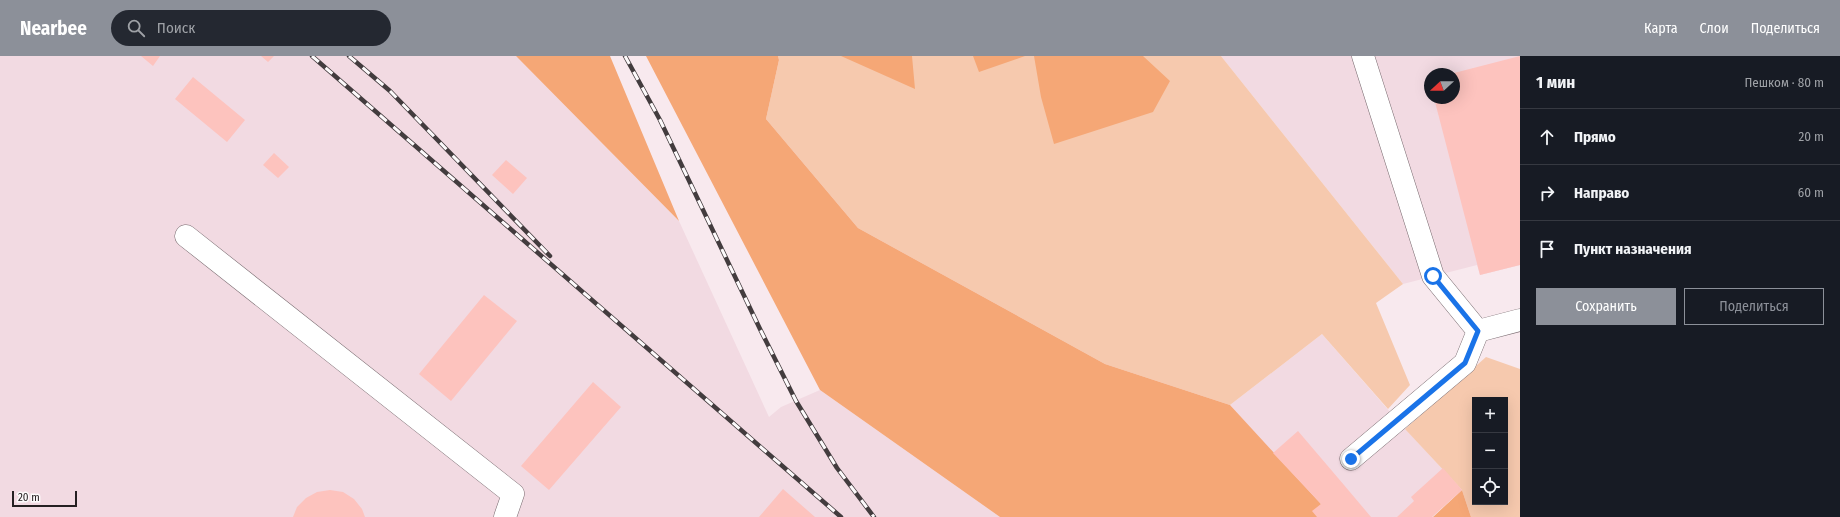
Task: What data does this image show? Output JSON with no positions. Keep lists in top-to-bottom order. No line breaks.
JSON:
{"scale_bar":"20 m","north":"left","page":{"header":"Nearbee","search":"Поиск","nav":["Карта","Слои","Поделиться"],"heading":["1 мин","Пешком · 80 m"],"list":[["Прямо","20 m"],["Направо","60 m"],"Пункт назначения"],"buttons":["Сохранить","Поделиться"],"map_buttons":["+","−"],"scale":"20 m"}}
